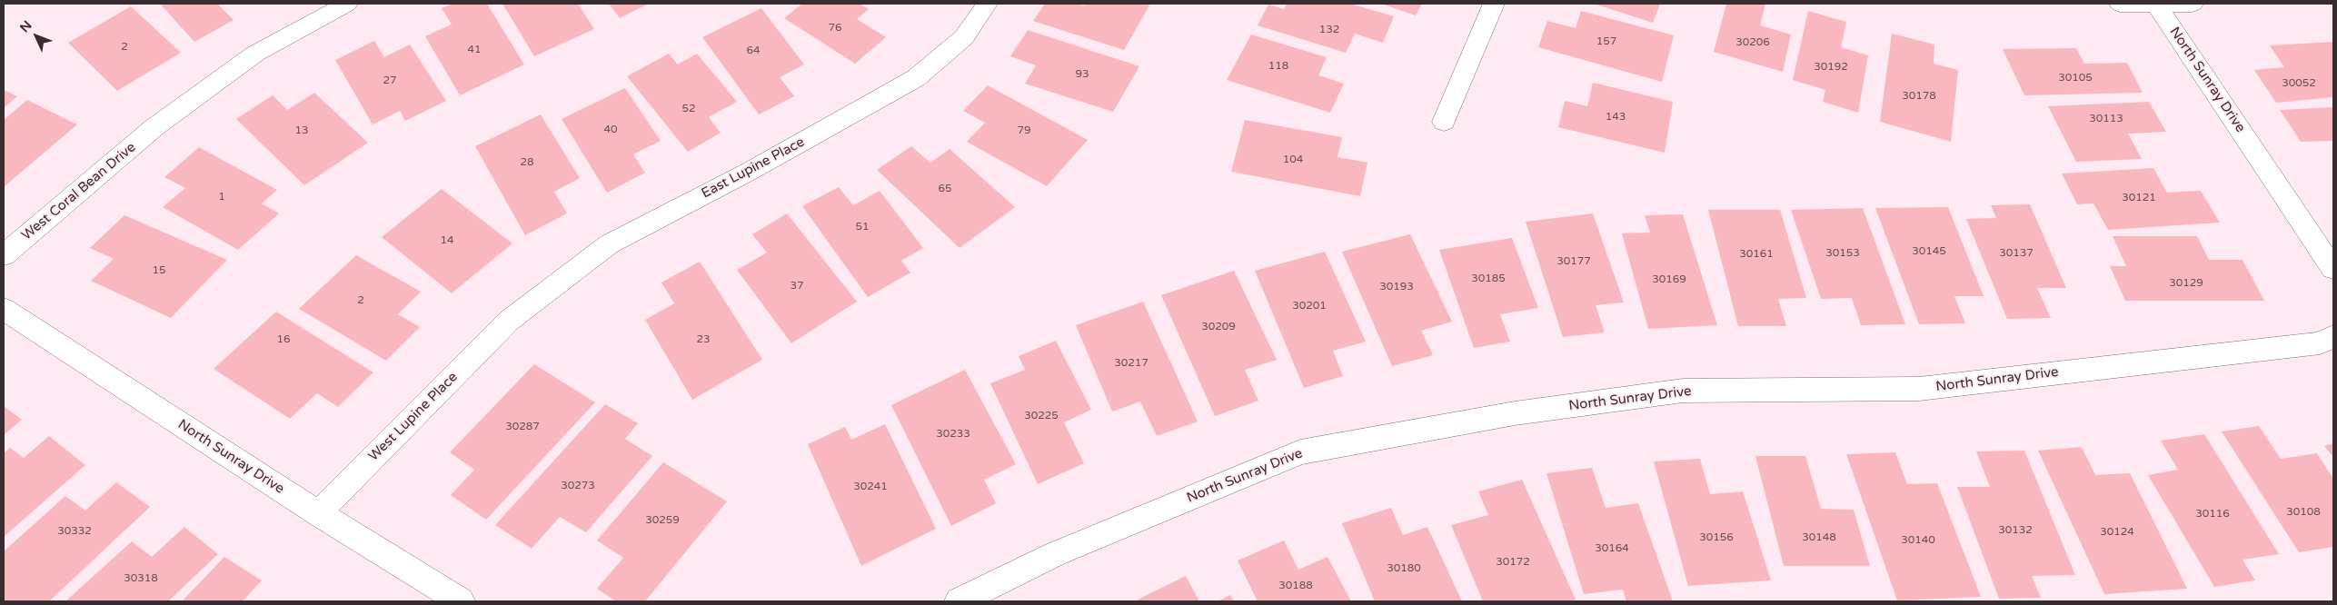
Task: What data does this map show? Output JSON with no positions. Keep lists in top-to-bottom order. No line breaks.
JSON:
{"streets":{"street":["North Sunray Drive","East Lupine Place","West Coral Bean Drive","West Lupine Place"]},"crossings":[["North Sunray Drive","West Lupine Place"],["East Lupine Place","West Lupine Place"]],"house_numbers":["76","132","157","30206","2","41","64","118","30192","93","30105","27","30052","30178","52","143","30113","40","13","79","104","28","65","1","30121","51","14","30145","30153","30137","30161","30177","15","30185","30169","30129","37","30193","2","30201","30209","16","23","30217","30225","30287","30233","30273","30241","30108","30116","30259","30132","30332","30124","30156","30148","30140","30164","30172","30180","30318","30188"],"north":"top left"}
